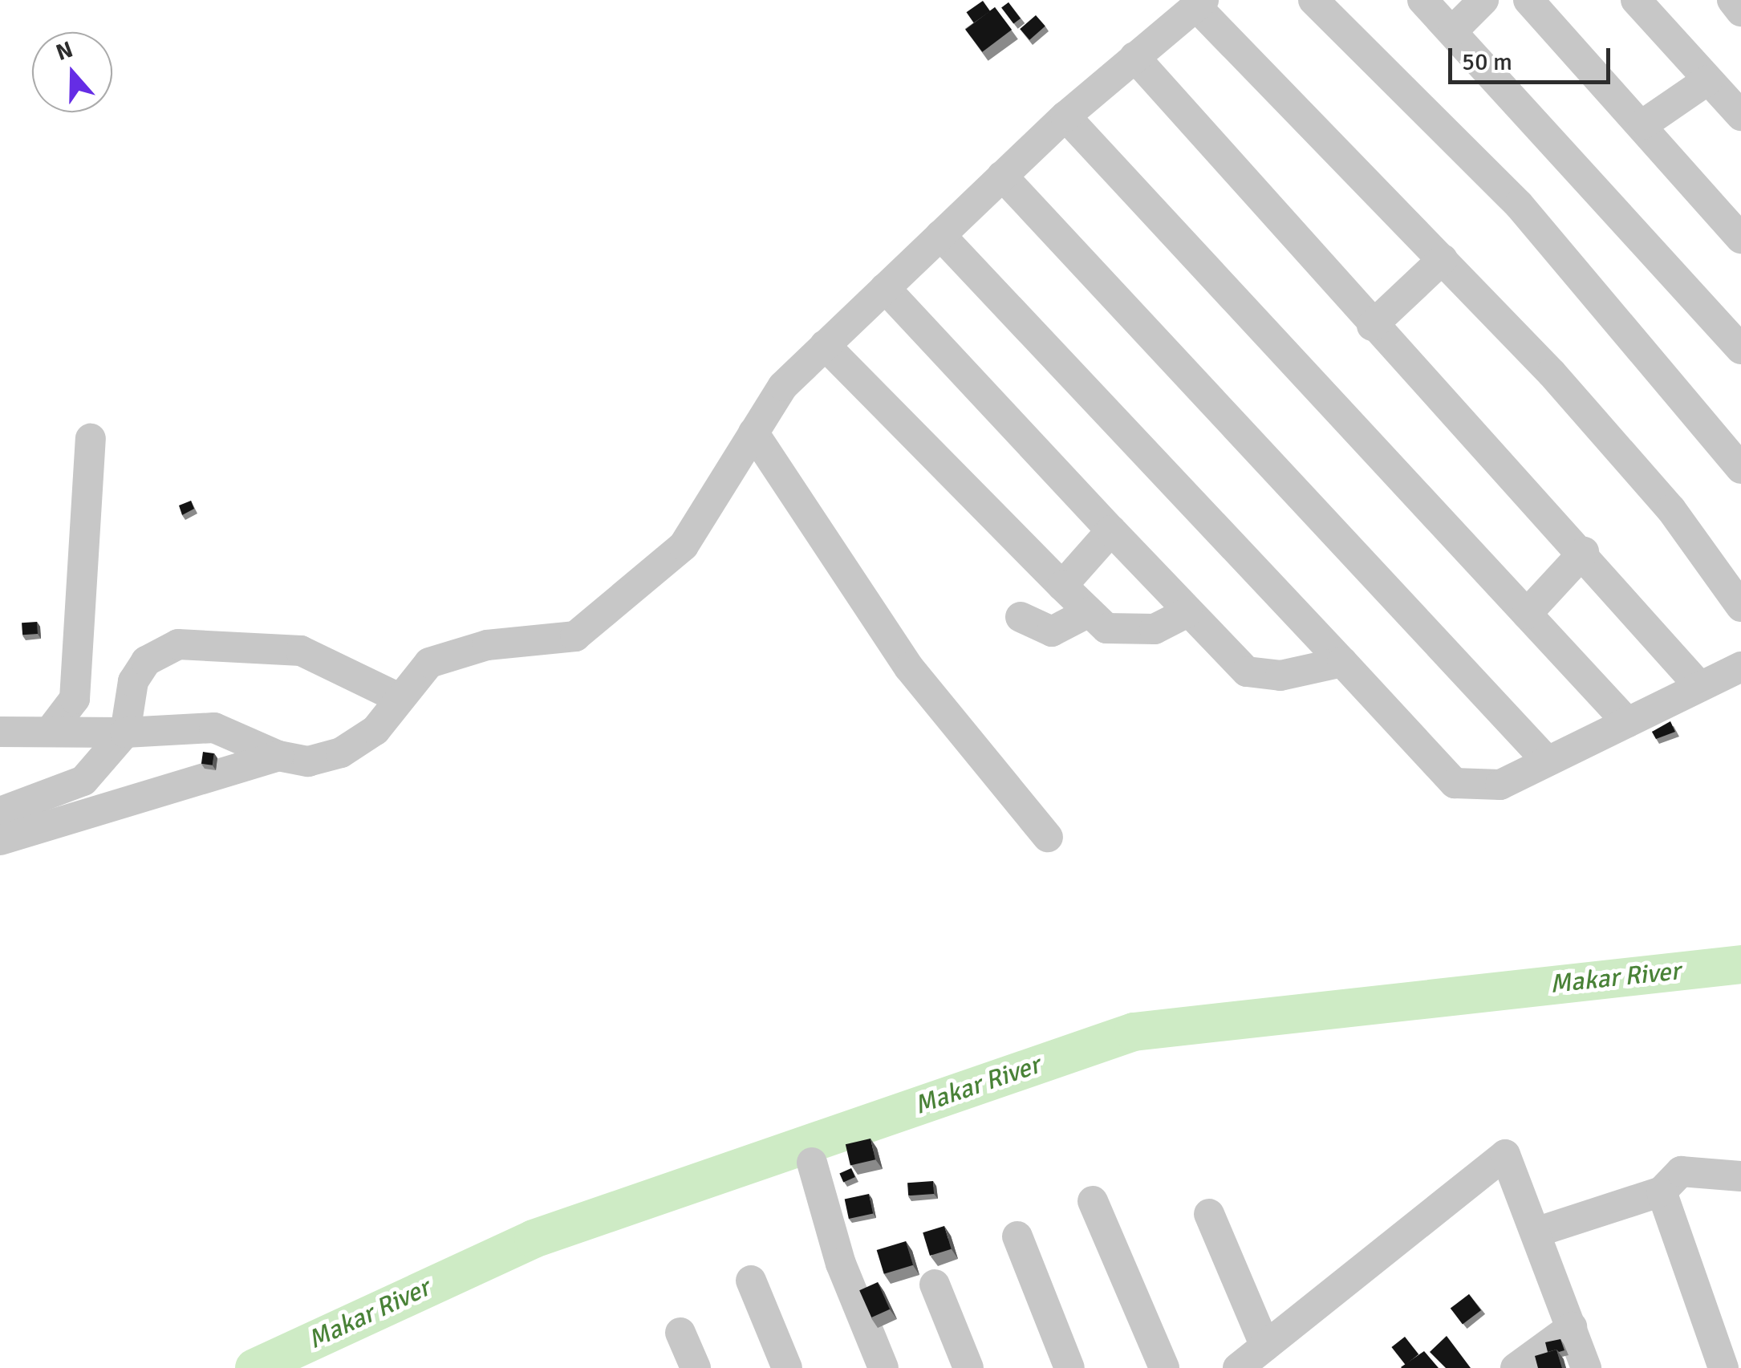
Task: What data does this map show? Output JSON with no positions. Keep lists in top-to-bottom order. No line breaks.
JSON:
{"water":["Makar River"],"scale_bar":"50 m","north":"top"}
